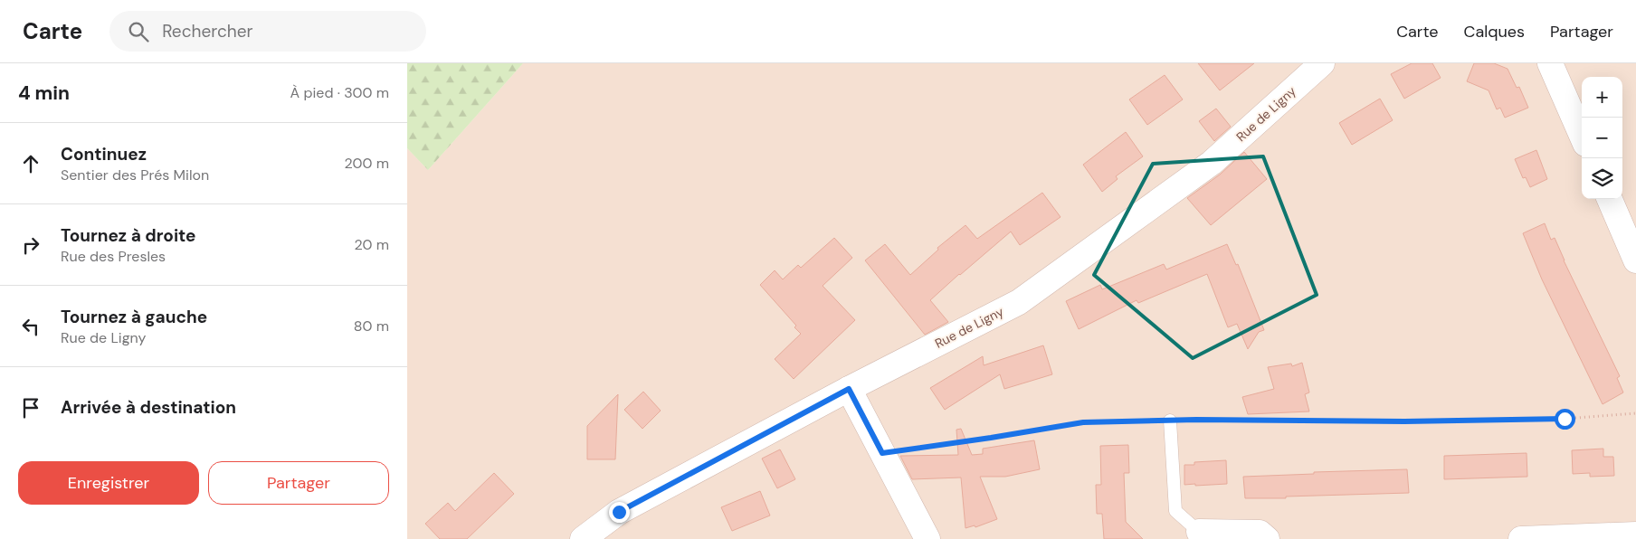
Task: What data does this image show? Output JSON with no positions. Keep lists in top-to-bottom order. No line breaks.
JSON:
{"streets":{"street":["Rue de Ligny"]},"page":{"header":"Carte","search":"Rechercher","nav":["Carte","Calques","Partager"],"heading":["4 min","À pied · 300 m"],"map_buttons":["+","−"],"list":[["Continuez","Sentier des Prés Milon","200 m"],["Tournez à droite","Rue des Presles","20 m"],["Tournez à gauche","Rue de Ligny","80 m"],"Arrivée à destination"],"buttons":["Enregistrer","Partager"]}}
